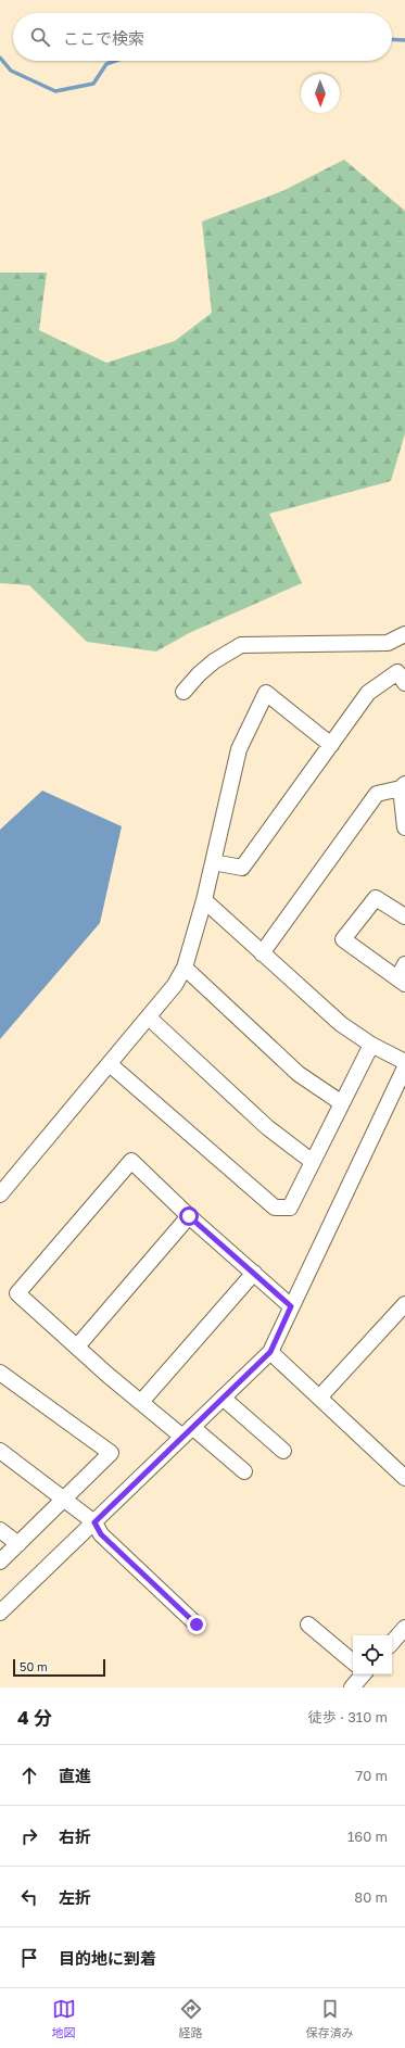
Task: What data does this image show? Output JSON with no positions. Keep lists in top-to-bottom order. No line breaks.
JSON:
{"scale_bar":"50 m","north":"bottom","page":{"search":"ここで検索","scale":"50 m","heading":["4 分","徒歩 · 310 m"],"list":[["直進","70 m"],["右折","160 m"],["左折","80 m"],"目的地に到着"],"nav":["地図","経路","保存済み"]}}
